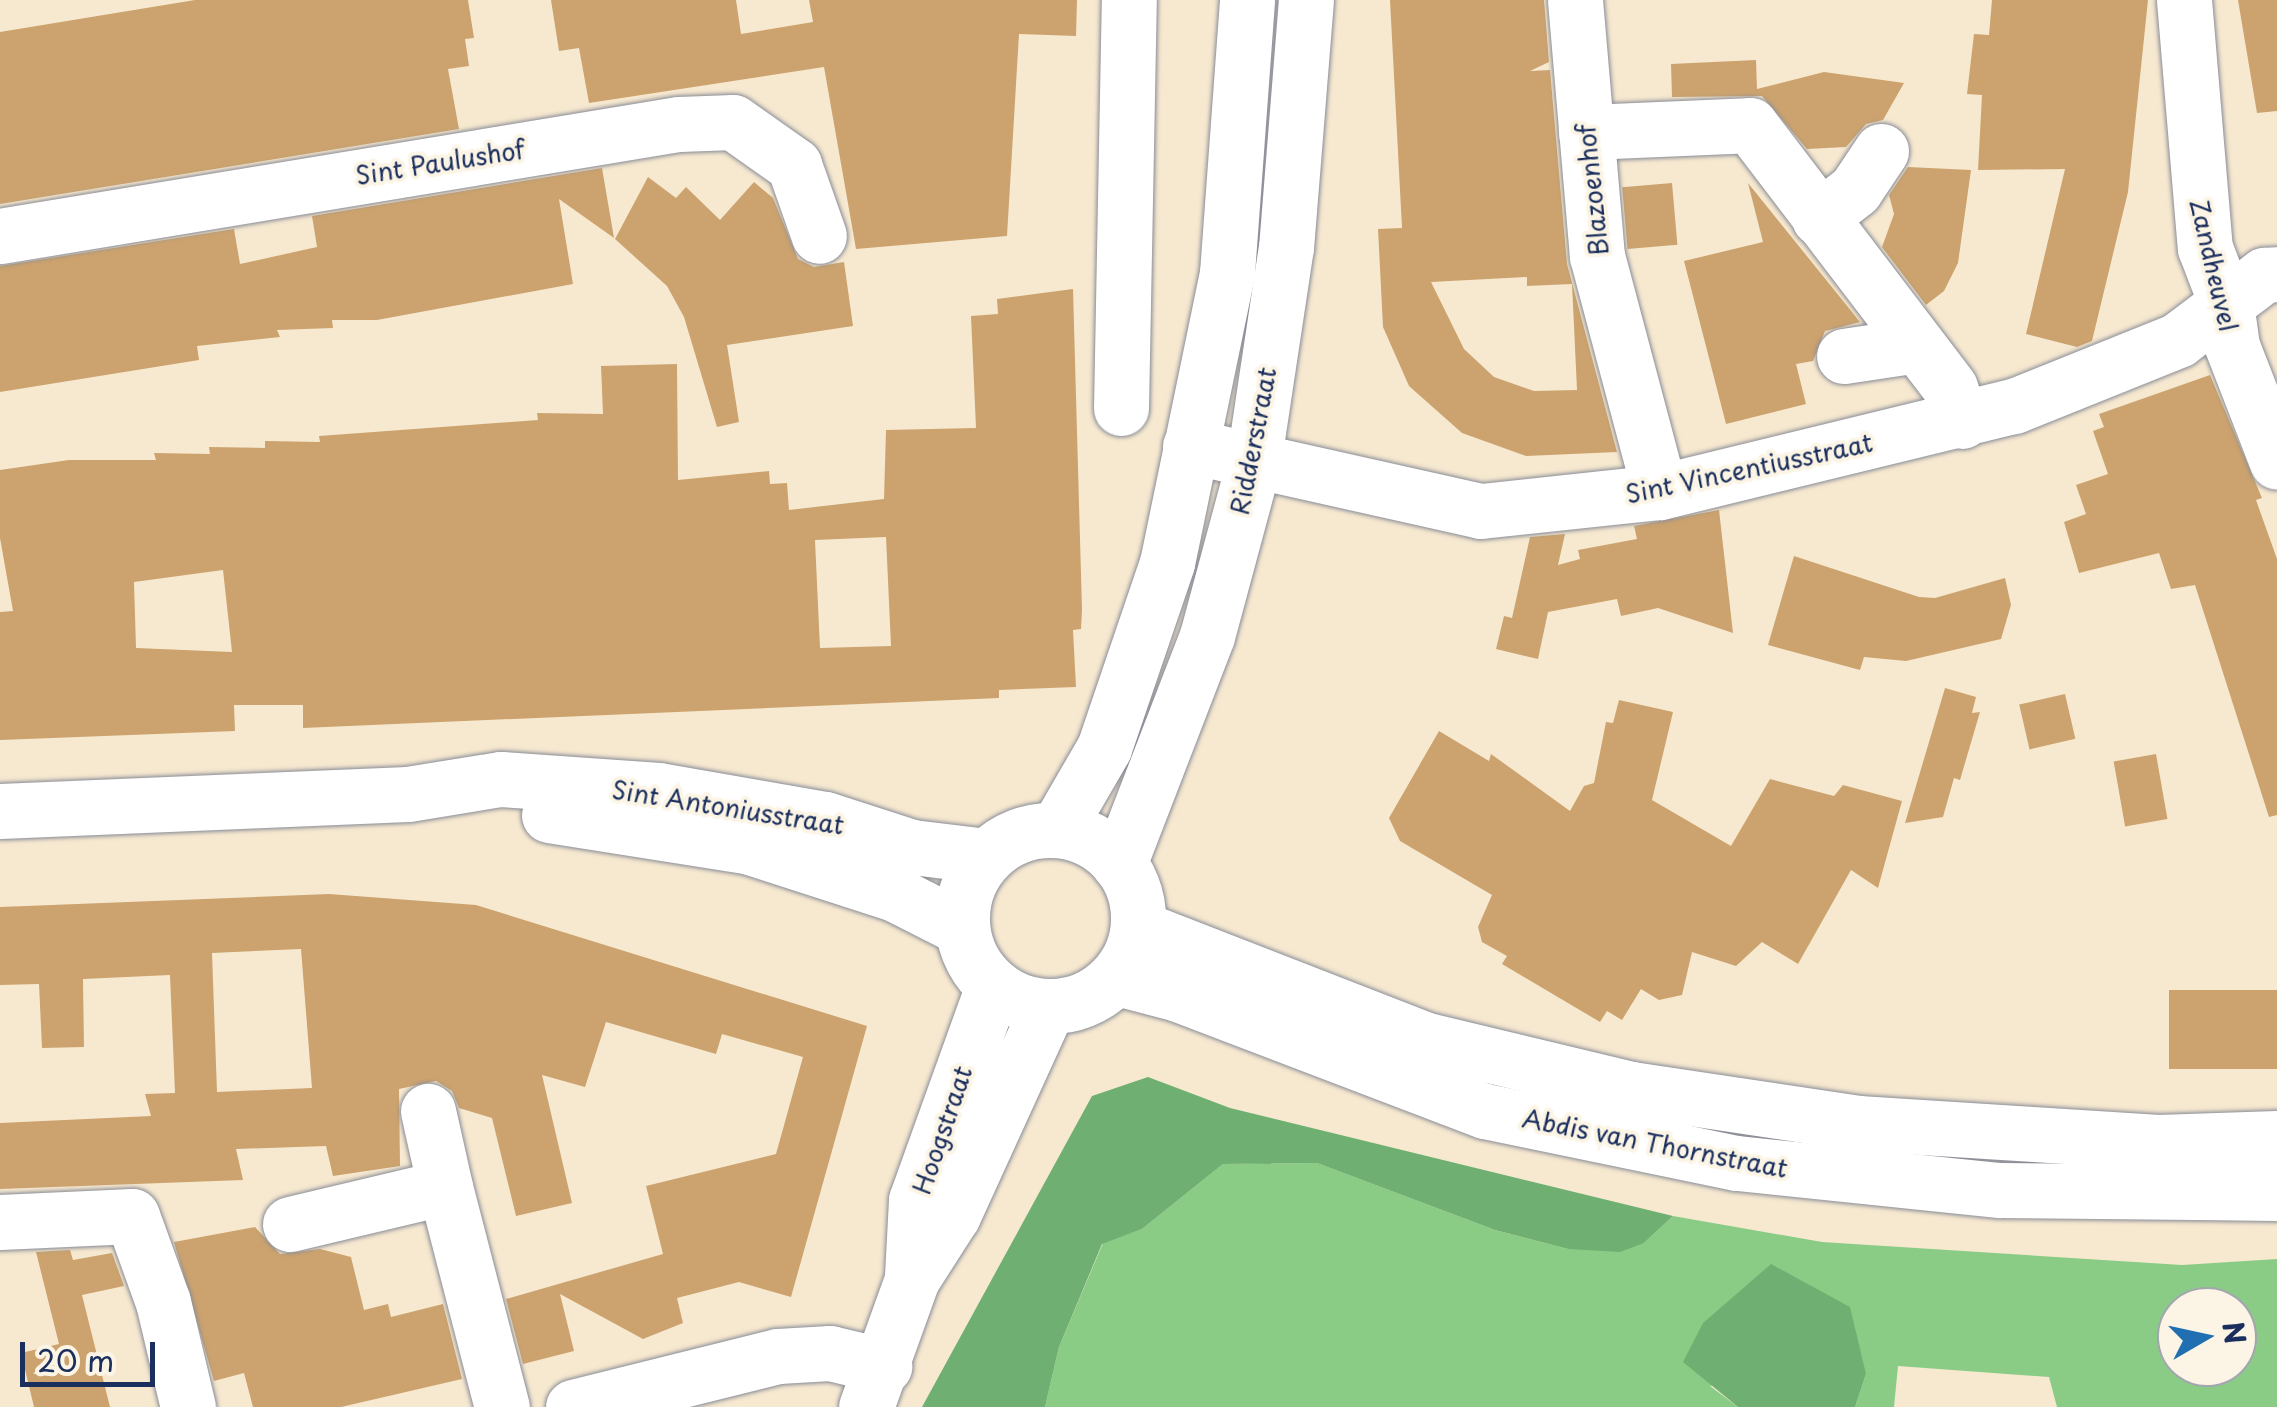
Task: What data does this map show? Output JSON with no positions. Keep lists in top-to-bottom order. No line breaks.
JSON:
{"streets":{"street":["Sint Paulushof","Blazoenhof","Zandheuvel","Ridderstraat","Sint Vincentiusstraat","Sint Antoniusstraat","Hoogstraat","Abdis van Thornstraat"]},"crossings":[["Blazoenhof","Sint Vincentiusstraat"],["Zandheuvel","Sint Vincentiusstraat"],["Ridderstraat","Sint Vincentiusstraat"],["Ridderstraat","Sint Antoniusstraat"],["Ridderstraat","Hoogstraat"],["Ridderstraat","Abdis van Thornstraat"],["Sint Antoniusstraat","Hoogstraat"],["Sint Antoniusstraat","Abdis van Thornstraat"],["Hoogstraat","Abdis van Thornstraat"]],"scale_bar":"20 m","north":"right"}
